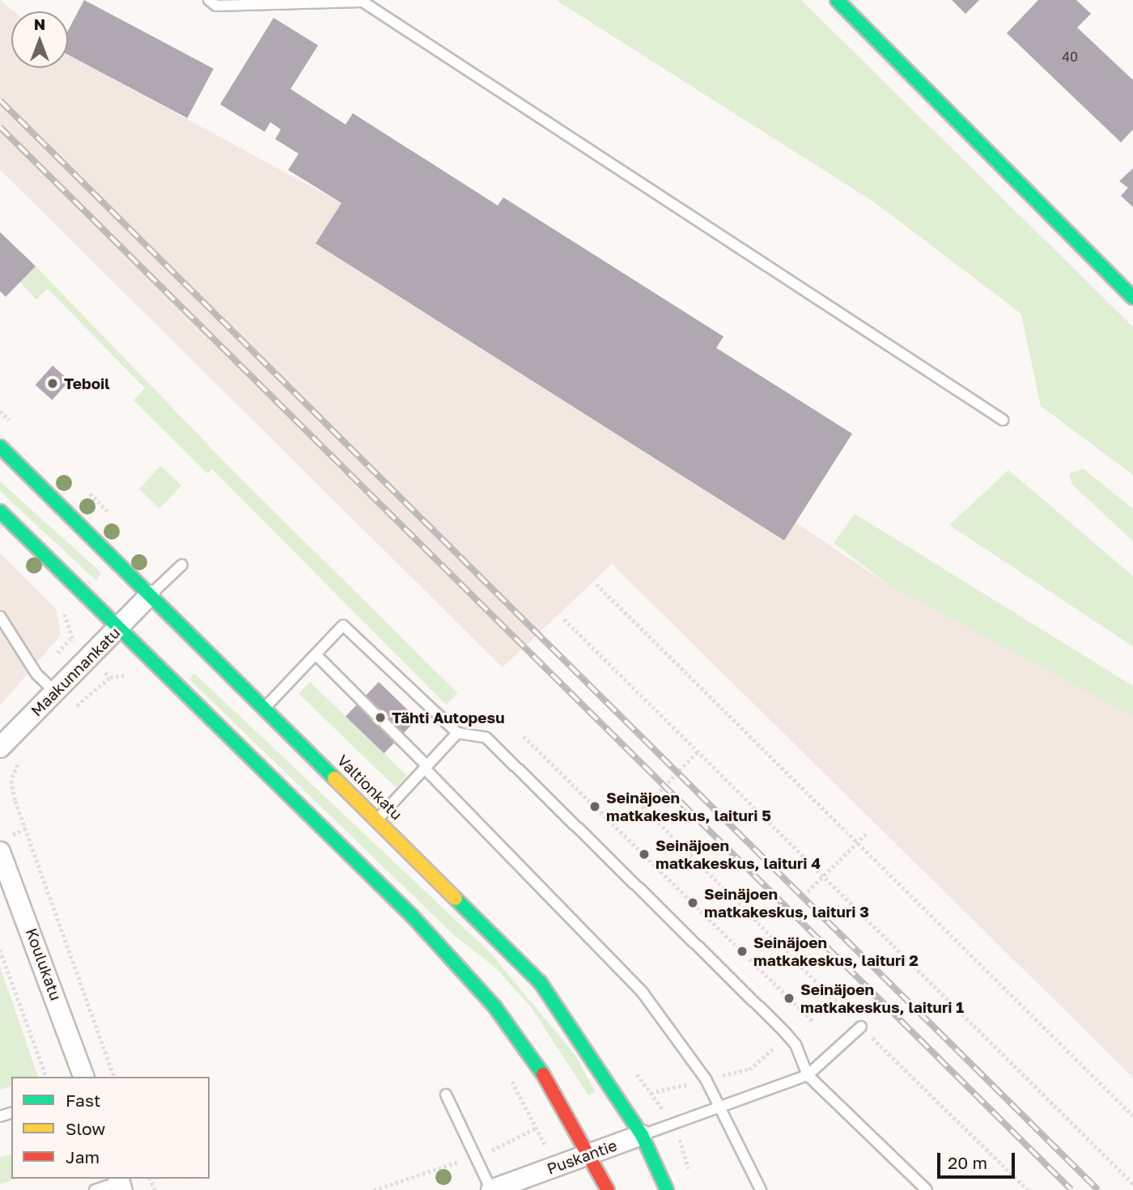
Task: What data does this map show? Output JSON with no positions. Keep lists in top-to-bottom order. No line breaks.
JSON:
{"streets":{"main road":["Valtionkatu"],"street":["Maakunnankatu","Koulukatu","Puskantie"]},"crossings":[["Maakunnankatu","Valtionkatu"],["Valtionkatu","Puskantie"]],"places":["Teboil","Tähti Autopesu","Seinäjoen matkakeskus, laituri 5","Seinäjoen matkakeskus, laituri 4","Seinäjoen matkakeskus, laituri 3","Seinäjoen matkakeskus, laituri 2","Seinäjoen matkakeskus, laituri 1"],"house_numbers":["40"],"legend":["Fast","Slow","Jam"],"scale_bar":"20 m","north":"top"}
